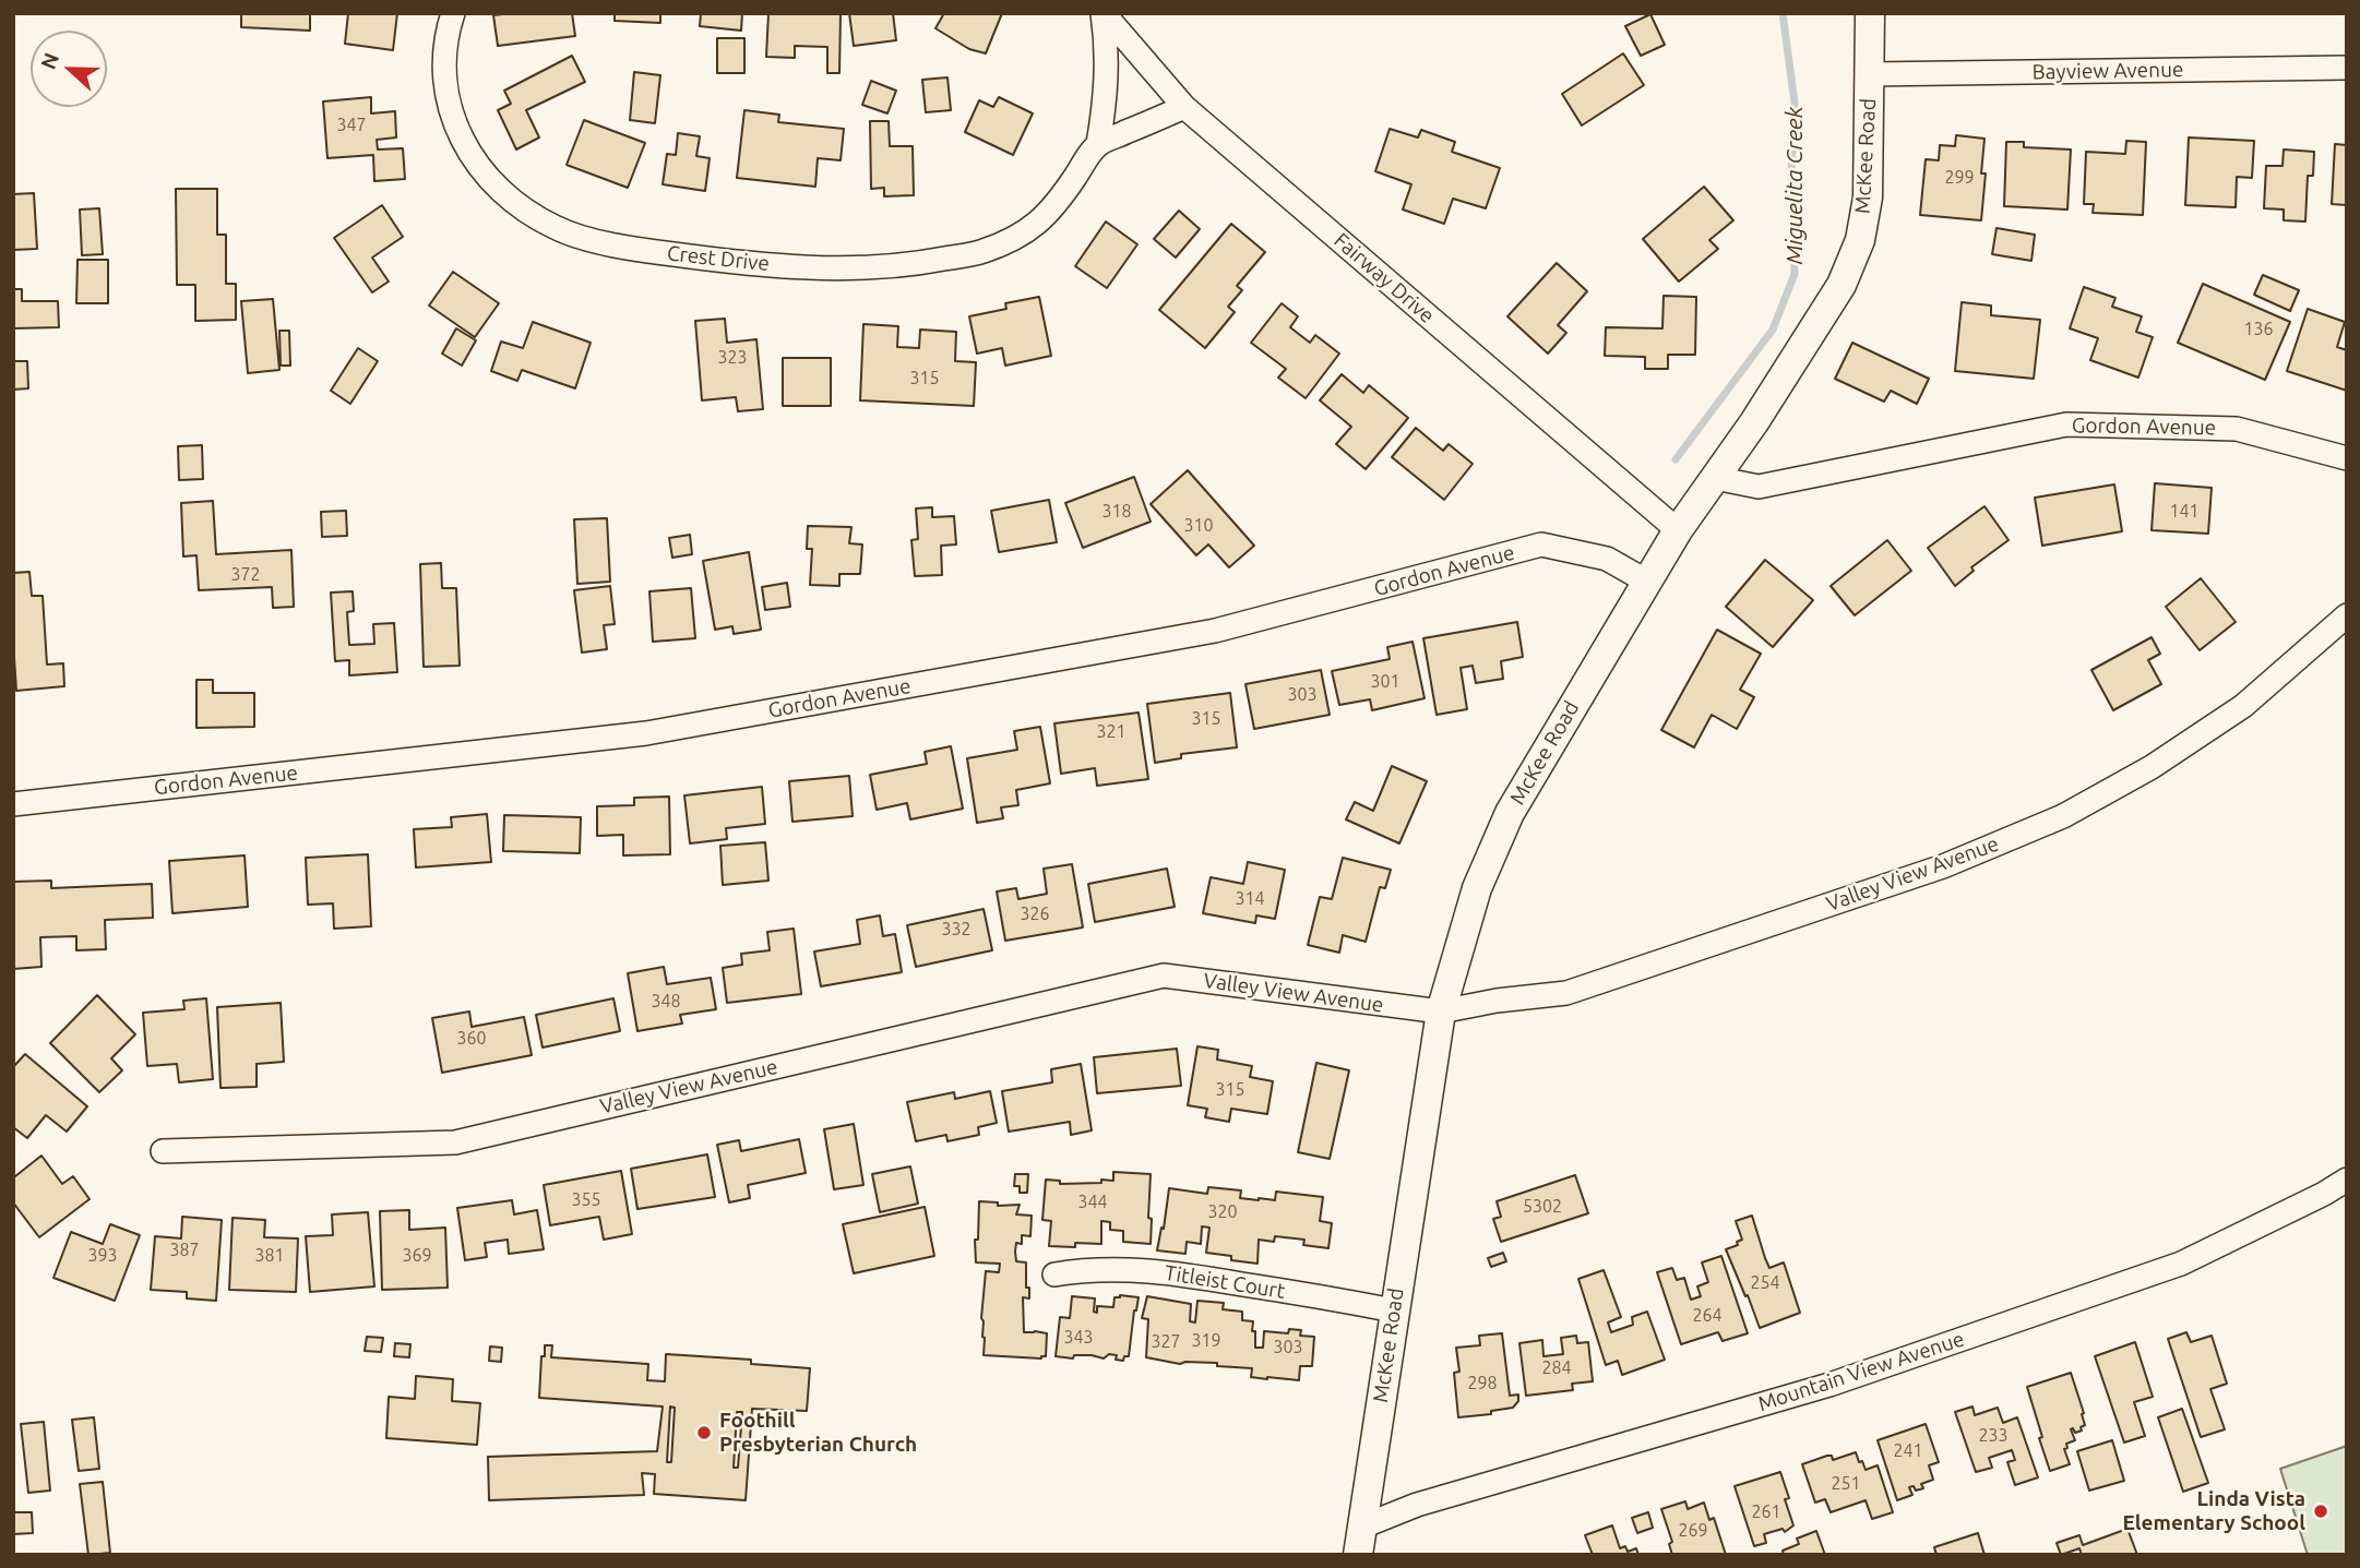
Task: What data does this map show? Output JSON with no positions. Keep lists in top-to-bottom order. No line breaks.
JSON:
{"streets":{"street":["Bayview Avenue","McKee Road","Crest Drive","Fairway Drive","Gordon Avenue","Valley View Avenue","Titleist Court","Mountain View Avenue"]},"crossings":[["Bayview Avenue","McKee Road"],["McKee Road","Fairway Drive"],["McKee Road","Gordon Avenue"],["McKee Road","Valley View Avenue"],["McKee Road","Titleist Court"],["McKee Road","Mountain View Avenue"],["Crest Drive","Fairway Drive"]],"water":["Miguelita Creek"],"places":["Foothill Presbyterian Church","Linda Vista Elementary School"],"house_numbers":["347","299","136","323","315","318","141","310","372","301","303","315","321","314","326","332","348","360","315","355","344","5302","320","387","393","381","369","254","264","343","319","327","303","284","298","233","241","251","261","269"],"north":"left"}
